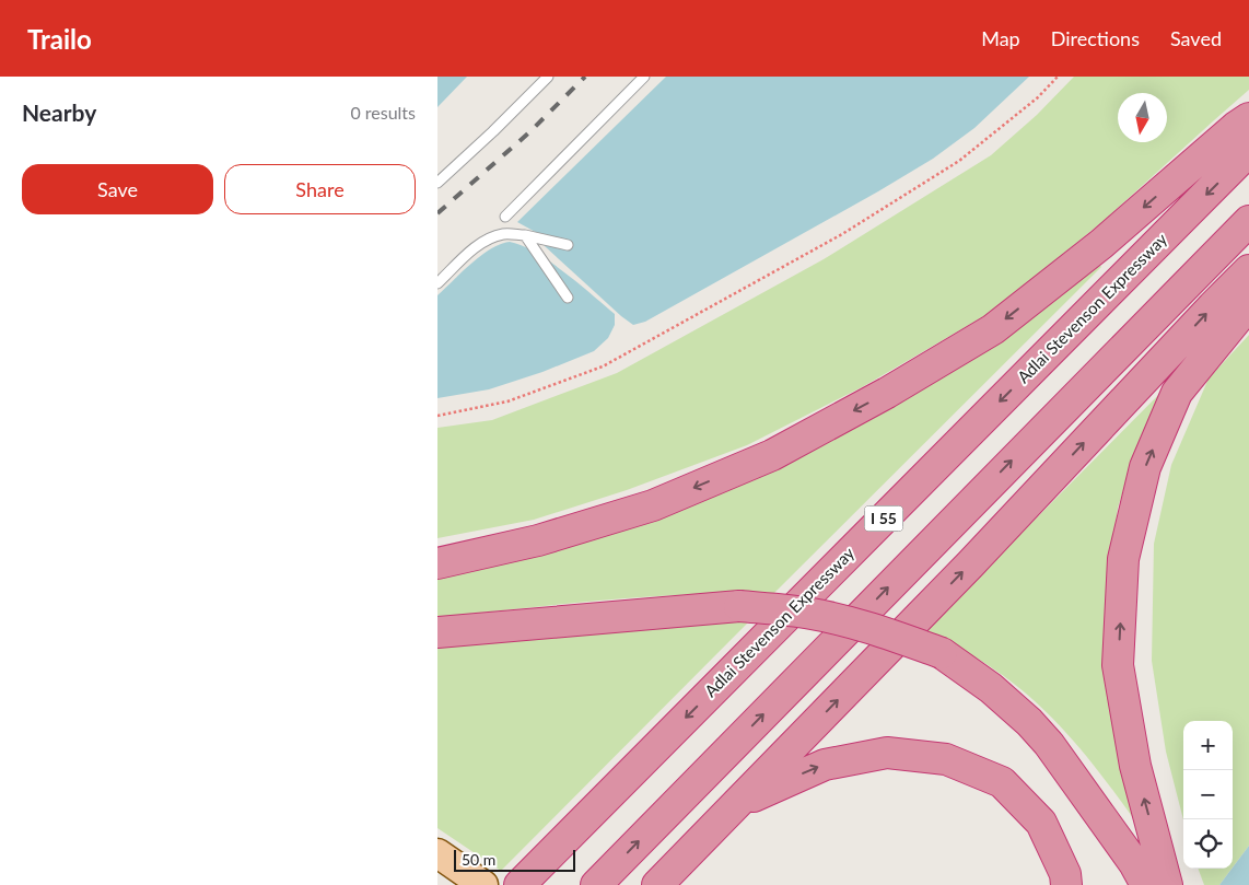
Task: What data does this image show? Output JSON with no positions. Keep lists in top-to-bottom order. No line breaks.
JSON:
{"streets":{"highway":["Adlai Stevenson Expressway","I 55"]},"scale_bar":"50 m","north":"bottom","page":{"header":"Trailo","nav":["Map","Directions","Saved"],"heading":["Nearby","0 results"],"buttons":["Save","Share"],"map_buttons":["+","−"],"scale":"50 m"}}
